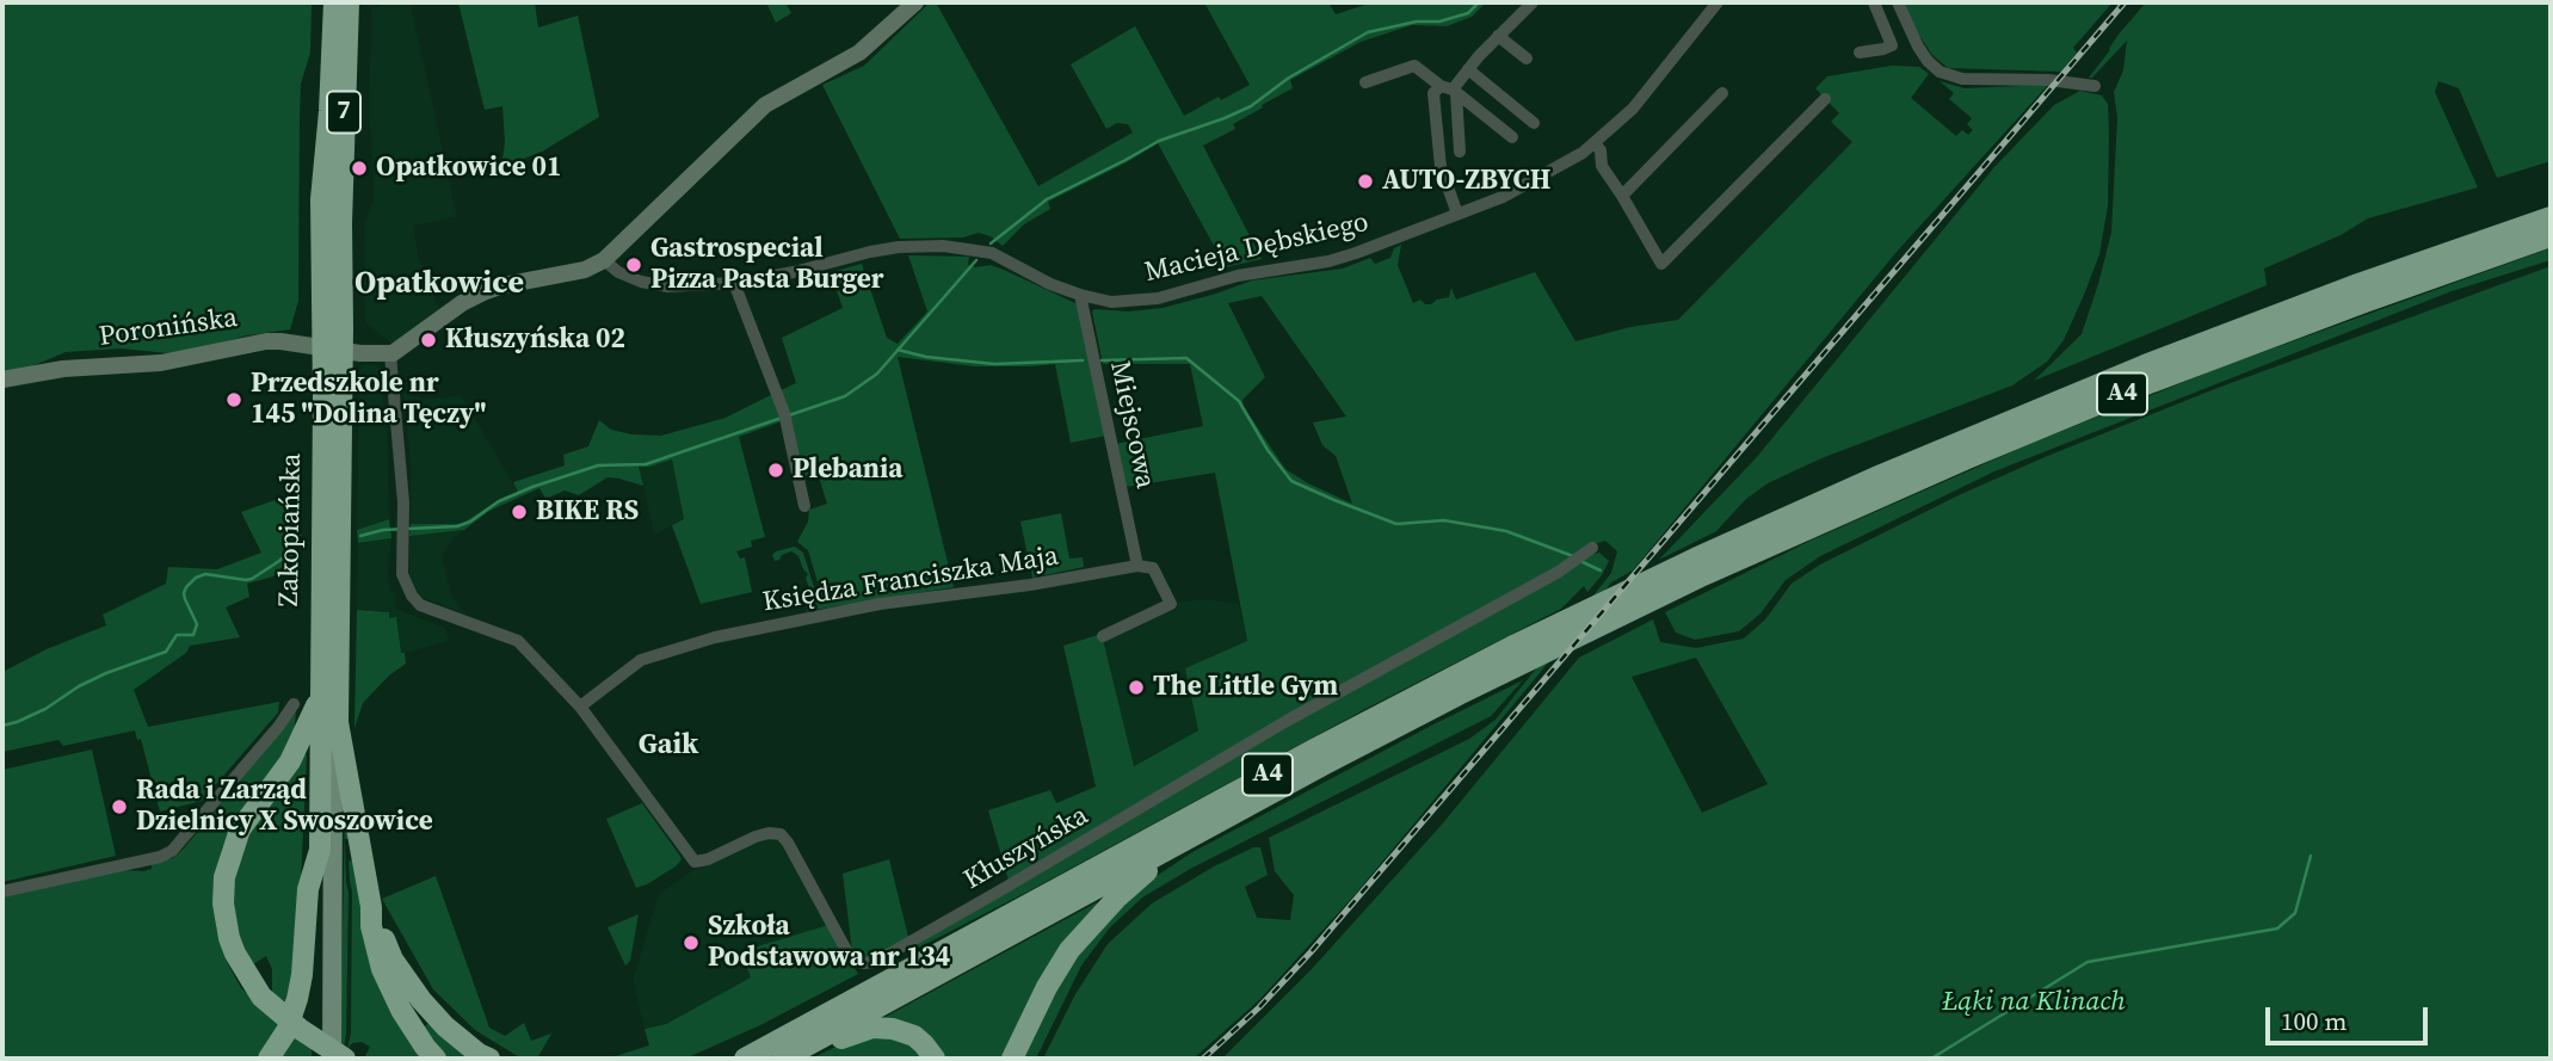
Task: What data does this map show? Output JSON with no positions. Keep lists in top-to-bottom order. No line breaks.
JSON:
{"streets":{"highway":["7","A4","Zakopiańska"],"street":["Macieja Dębskiego","Poronińska","Miejscowa","Księdza Franciszka Maja","Kłuszyńska"]},"crossings":[["Macieja Dębskiego","Miejscowa"],["Poronińska","Zakopiańska"],["Poronińska","Kłuszyńska"],["Miejscowa","Księdza Franciszka Maja"],["Księdza Franciszka Maja","Kłuszyńska"]],"districts":["Opatkowice","Gaik"],"parks":["Łąki na Klinach"],"places":["Opatkowice 01","AUTO-ZBYCH","Gastrospecial Pizza Pasta Burger","Kłuszyńska 02","Przedszkole nr 145 \"Dolina Tęczy\"","Plebania","BIKE RS","The Little Gym","Rada i Zarząd Dzielnicy X Swoszowice","Szkoła Podstawowa nr 134"],"scale_bar":"100 m"}
